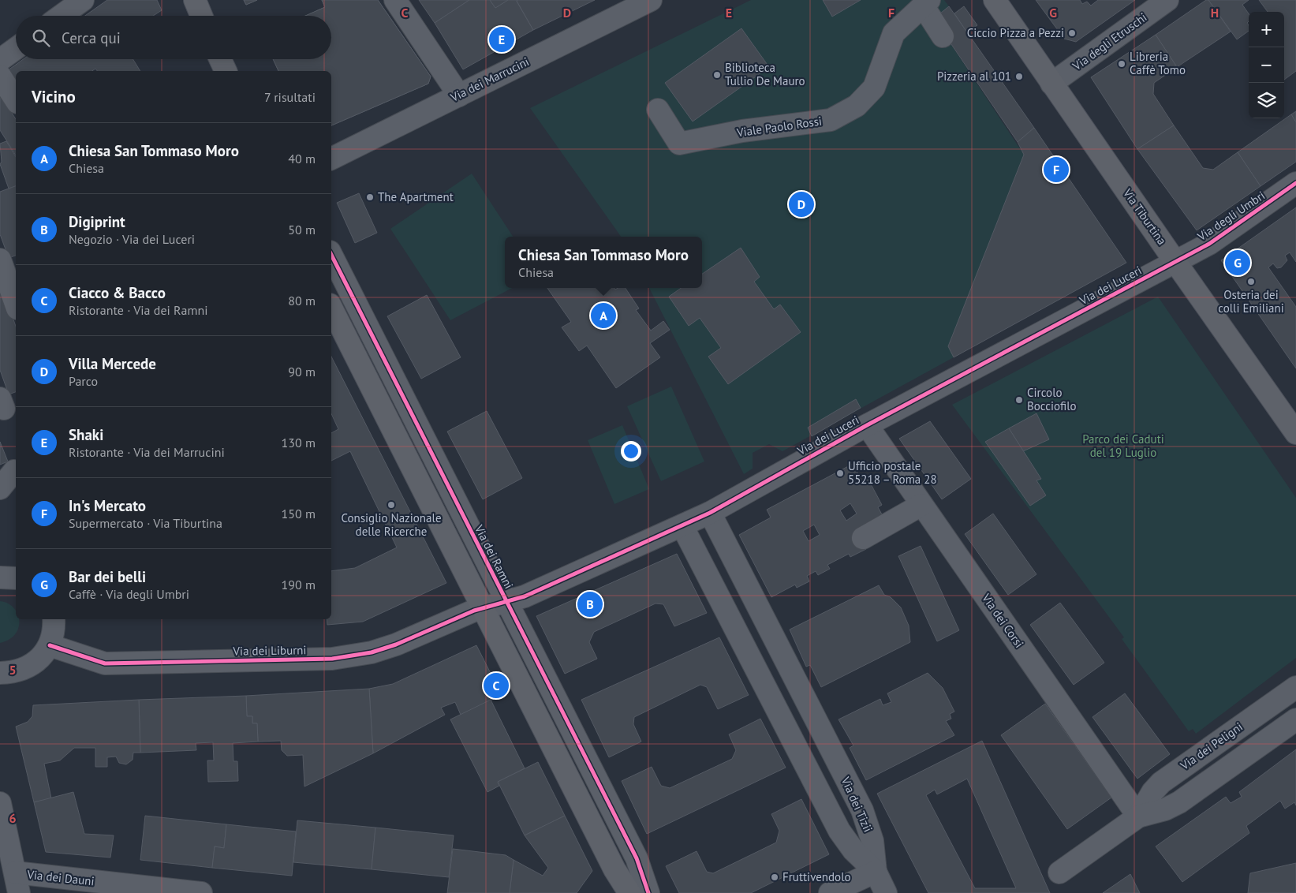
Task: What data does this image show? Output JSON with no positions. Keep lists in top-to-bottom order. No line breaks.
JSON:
{"streets":{"main road":["Via Tiburtina"],"street":["Via degli Etruschi","Via dei Marrucini","Viale Paolo Rossi","Via degli Umbri","Via dei Luceri","Via dei Ramni","Via dei Corsi","Via dei Liburni","Via dei Peligni","Via dei Tizii","Via dei Dauni"]},"crossings":[["Via degli Etruschi","Via Tiburtina"],["Via degli Umbri","Via Tiburtina"],["Via degli Umbri","Via dei Luceri"],["Via Tiburtina","Via dei Luceri"],["Via dei Luceri","Via dei Ramni"],["Via dei Luceri","Via dei Corsi"],["Via dei Luceri","Via dei Liburni"],["Via dei Luceri","Via dei Tizii"],["Via dei Corsi","Via dei Peligni"]],"parks":["Parco dei Caduti del 19 Luglio"],"places":["Ciccio Pizza a Pezzi","Libreria Caffè Tomo","Biblioteca Tullio De Mauro","Pizzeria al 101","The Apartment","Osteria dei colli Emiliani","Circolo Bocciofilo","Ufficio postale 55218 – Roma 28","Consiglio Nazionale delle Ricerche","Fruttivendolo"],"page":{"map_buttons":["+","−"],"search":"Cerca qui","pins":["E","F","D","G","A","B","C"],"heading":["Vicino","7 risultati"],"list":[{"mark":"A","name":"Chiesa San Tommaso Moro","note":"Chiesa","value":"40 m"},{"mark":"B","name":"Digiprint","note":"Negozio · Via dei Luceri","value":"50 m"},{"mark":"C","name":"Ciacco & Bacco","note":"Ristorante · Via dei Ramni","value":"80 m"},{"mark":"D","name":"Villa Mercede","note":"Parco","value":"90 m"},{"mark":"E","name":"Shaki","note":"Ristorante · Via dei Marrucini","value":"130 m"},{"mark":"F","name":"In's Mercato","note":"Supermercato · Via Tiburtina","value":"150 m"},{"mark":"G","name":"Bar dei belli","note":"Caffè · Via degli Umbri","value":"190 m"}],"popup":["Chiesa San Tommaso Moro","Chiesa"]},"grid":{"columns":["C","D","E","F","G","H"],"rows":["5","6"]}}
